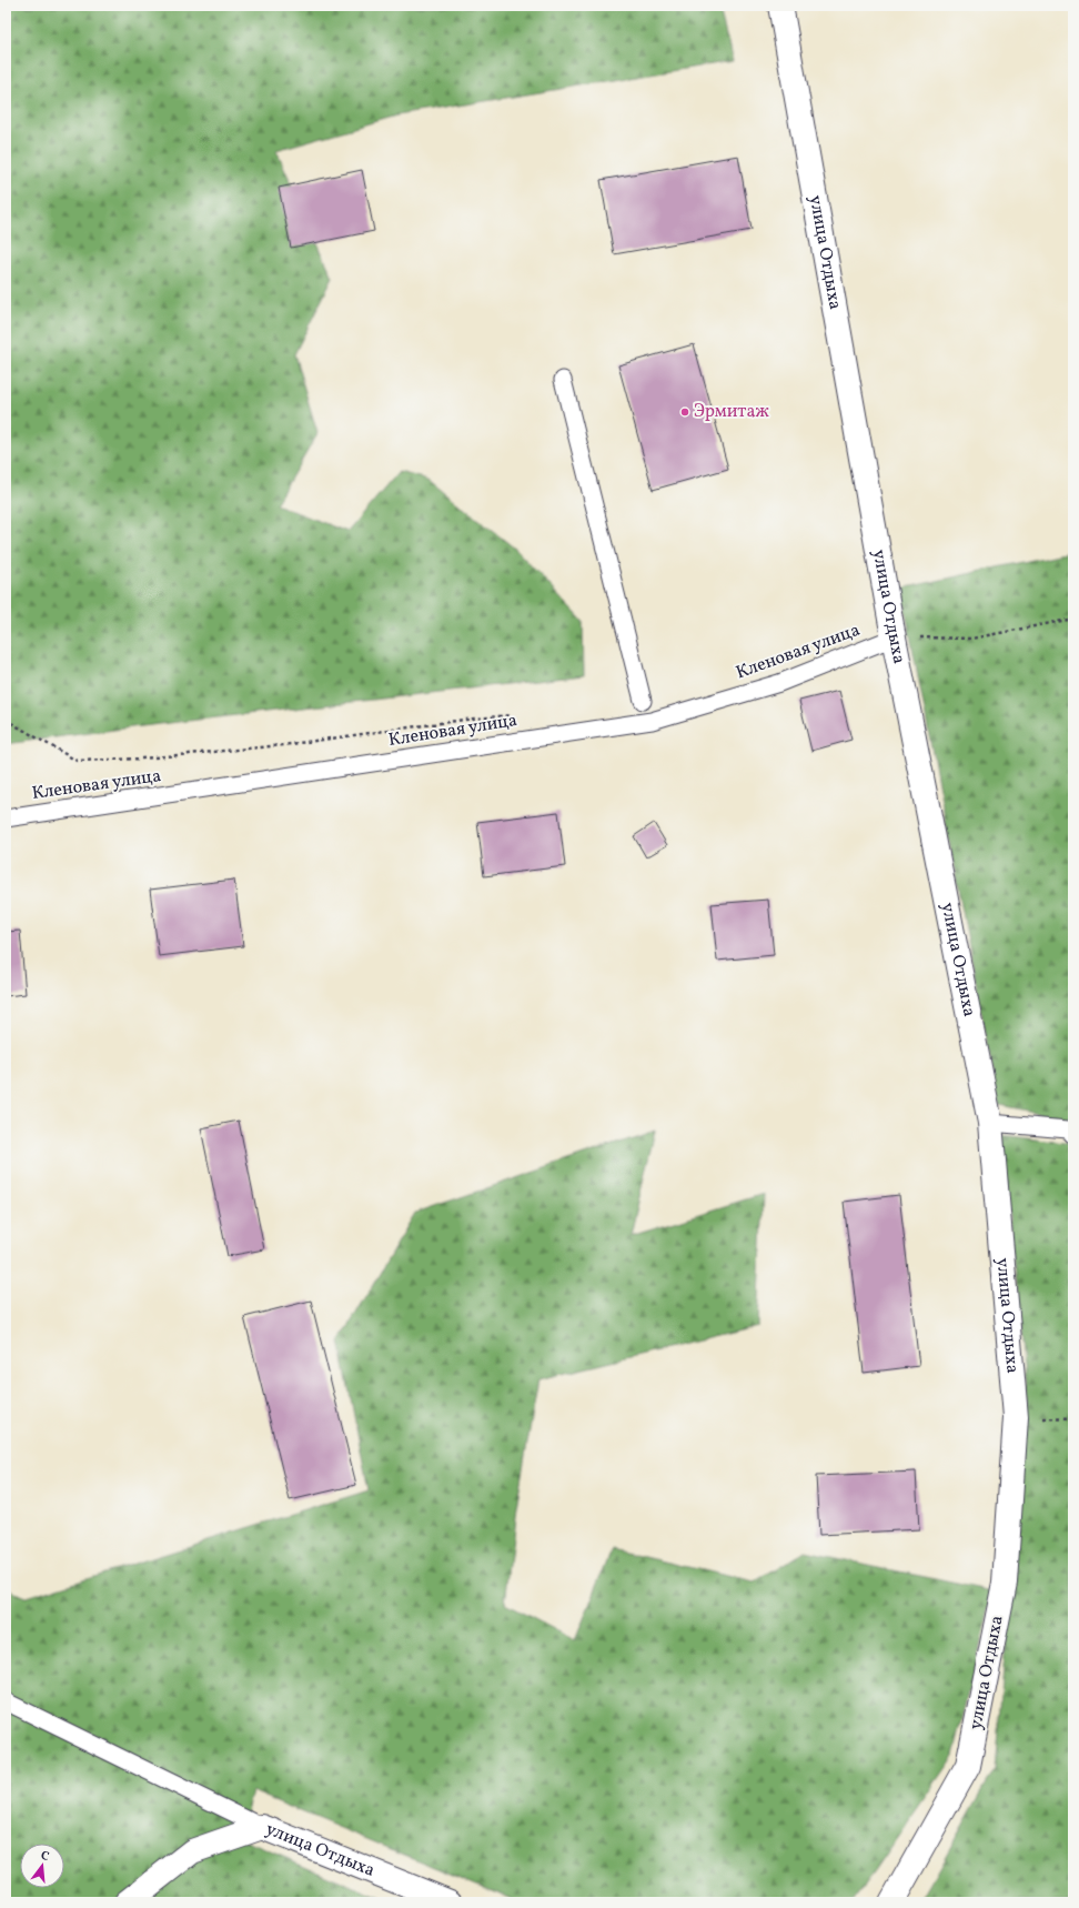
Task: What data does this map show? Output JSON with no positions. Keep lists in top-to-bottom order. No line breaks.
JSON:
{"streets":{"street":["улица Отдыха"],"lane":["Кленовая улица"]},"crossings":[["улица Отдыха","Кленовая улица"]],"places":["Эрмитаж"],"north":"top"}
